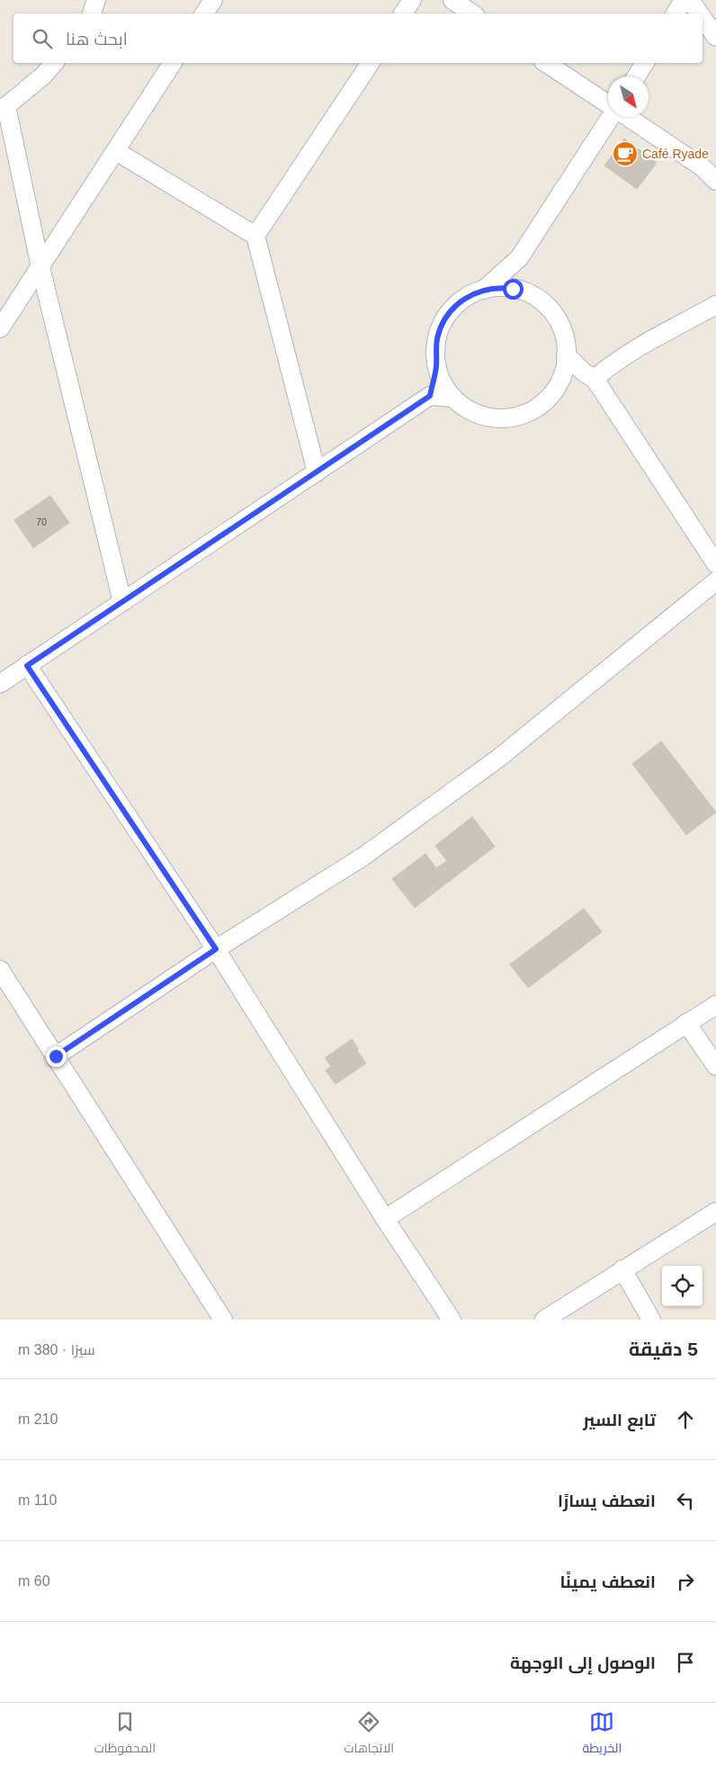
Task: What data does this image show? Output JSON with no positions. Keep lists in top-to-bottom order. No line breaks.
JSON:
{"places":{"cafe":["Café Ryade"]},"house_numbers":["70"],"north":"bottom right","page":{"search":"ابحث هنا","heading":["5 دقيقة","سيرًا · 380 m"],"list":[["تابع السير","210 m"],["انعطف يسارًا","110 m"],["انعطف يمينًا","60 m"],"الوصول إلى الوجهة"],"nav":["الخريطة","الاتجاهات","المحفوظات"]}}
